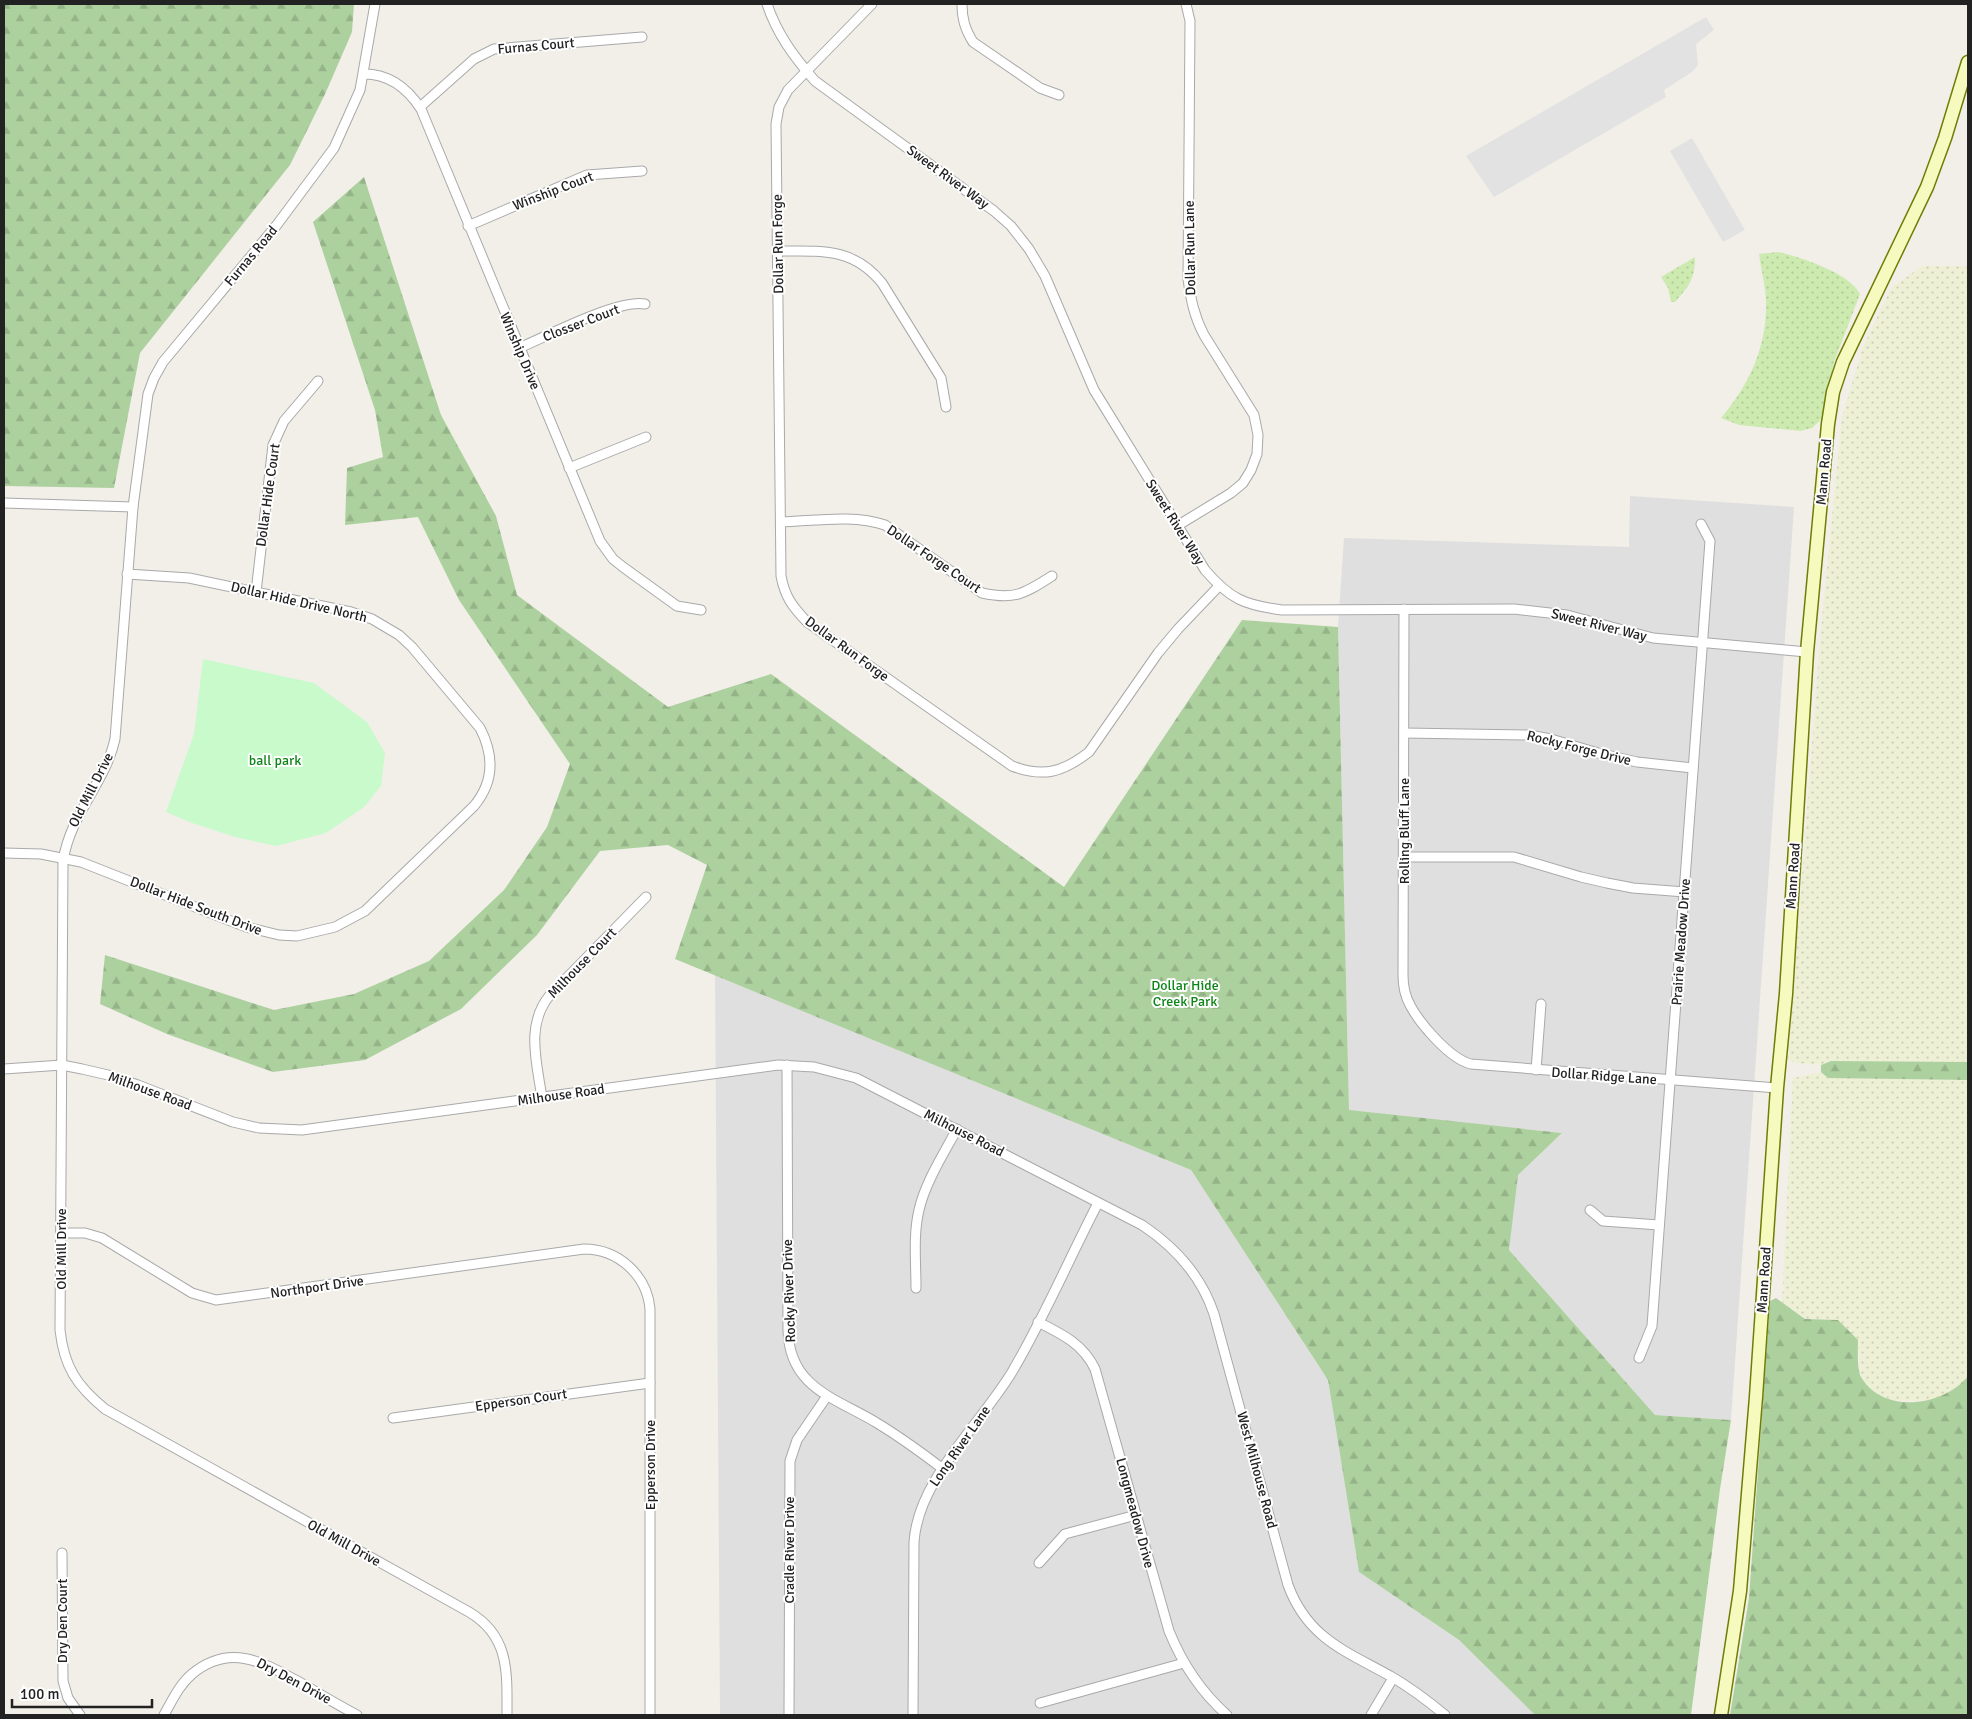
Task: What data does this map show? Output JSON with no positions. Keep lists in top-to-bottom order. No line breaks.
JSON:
{"streets":{"main road":["Mann Road"],"street":["Furnas Court","Sweet River Way","Winship Court","Dollar Run Forge","Dollar Run Lane","Furnas Road","Closser Court","Winship Drive","Dollar Hide Court","Dollar Forge Court","Dollar Hide Drive North","Rocky Forge Drive","Old Mill Drive","Rolling Bluff Lane","Dollar Hide South Drive","Prairie Meadow Drive","Milhouse Court","Dollar Ridge Lane","Milhouse Road","Northport Drive","Rocky River Drive","Epperson Court","Long River Lane","Epperson Drive","West Milhouse Road","Longmeadow Drive","Cradle River Drive","Dry Den Court","Dry Den Drive"]},"crossings":[["Furnas Court","Winship Drive"],["Sweet River Way","Dollar Run Forge"],["Sweet River Way","Dollar Run Lane"],["Sweet River Way","Mann Road"],["Sweet River Way","Rolling Bluff Lane"],["Sweet River Way","Prairie Meadow Drive"],["Winship Court","Winship Drive"],["Dollar Run Forge","Dollar Forge Court"],["Furnas Road","Winship Drive"],["Furnas Road","Old Mill Drive"],["Closser Court","Winship Drive"],["Mann Road","Dollar Ridge Lane"],["Dollar Hide Court","Dollar Hide Drive North"],["Dollar Hide Drive North","Old Mill Drive"],["Dollar Hide Drive North","Dollar Hide South Drive"],["Rocky Forge Drive","Rolling Bluff Lane"],["Rocky Forge Drive","Prairie Meadow Drive"],["Old Mill Drive","Dollar Hide South Drive"],["Old Mill Drive","Milhouse Road"],["Old Mill Drive","Northport Drive"],["Rolling Bluff Lane","Dollar Ridge Lane"],["Prairie Meadow Drive","Dollar Ridge Lane"],["Milhouse Court","Milhouse Road"],["Milhouse Road","Rocky River Drive"],["Milhouse Road","Long River Lane"],["Milhouse Road","West Milhouse Road"],["Northport Drive","Epperson Drive"],["Rocky River Drive","Long River Lane"],["Rocky River Drive","Cradle River Drive"],["Epperson Court","Epperson Drive"],["Long River Lane","West Milhouse Road"],["Long River Lane","Longmeadow Drive"]],"parks":["ball park","Dollar Hide Creek Park"],"scale_bar":"100 m"}
